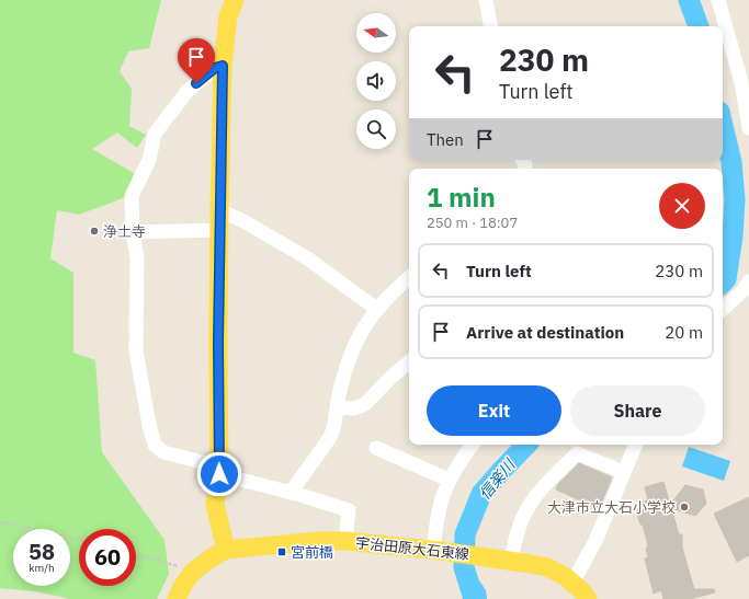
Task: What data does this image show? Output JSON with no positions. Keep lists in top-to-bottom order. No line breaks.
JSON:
{"streets":{"main road":["宇治田原大石東線"]},"water":["信楽川"],"places":{"other":["浄土寺","大津市立大石小学校"],"transit":["宮前橋"]},"north":"left","page":{"turn":["230 m","Turn left"],"then":"Then","heading":["1 min","250 m · 18:07"],"list":[{"name":"Turn left","value":"230 m"},{"name":"Arrive at destination","value":"20 m"}],"buttons":["Exit","Share"],"speed":"58 km/h","limit":"60"}}
